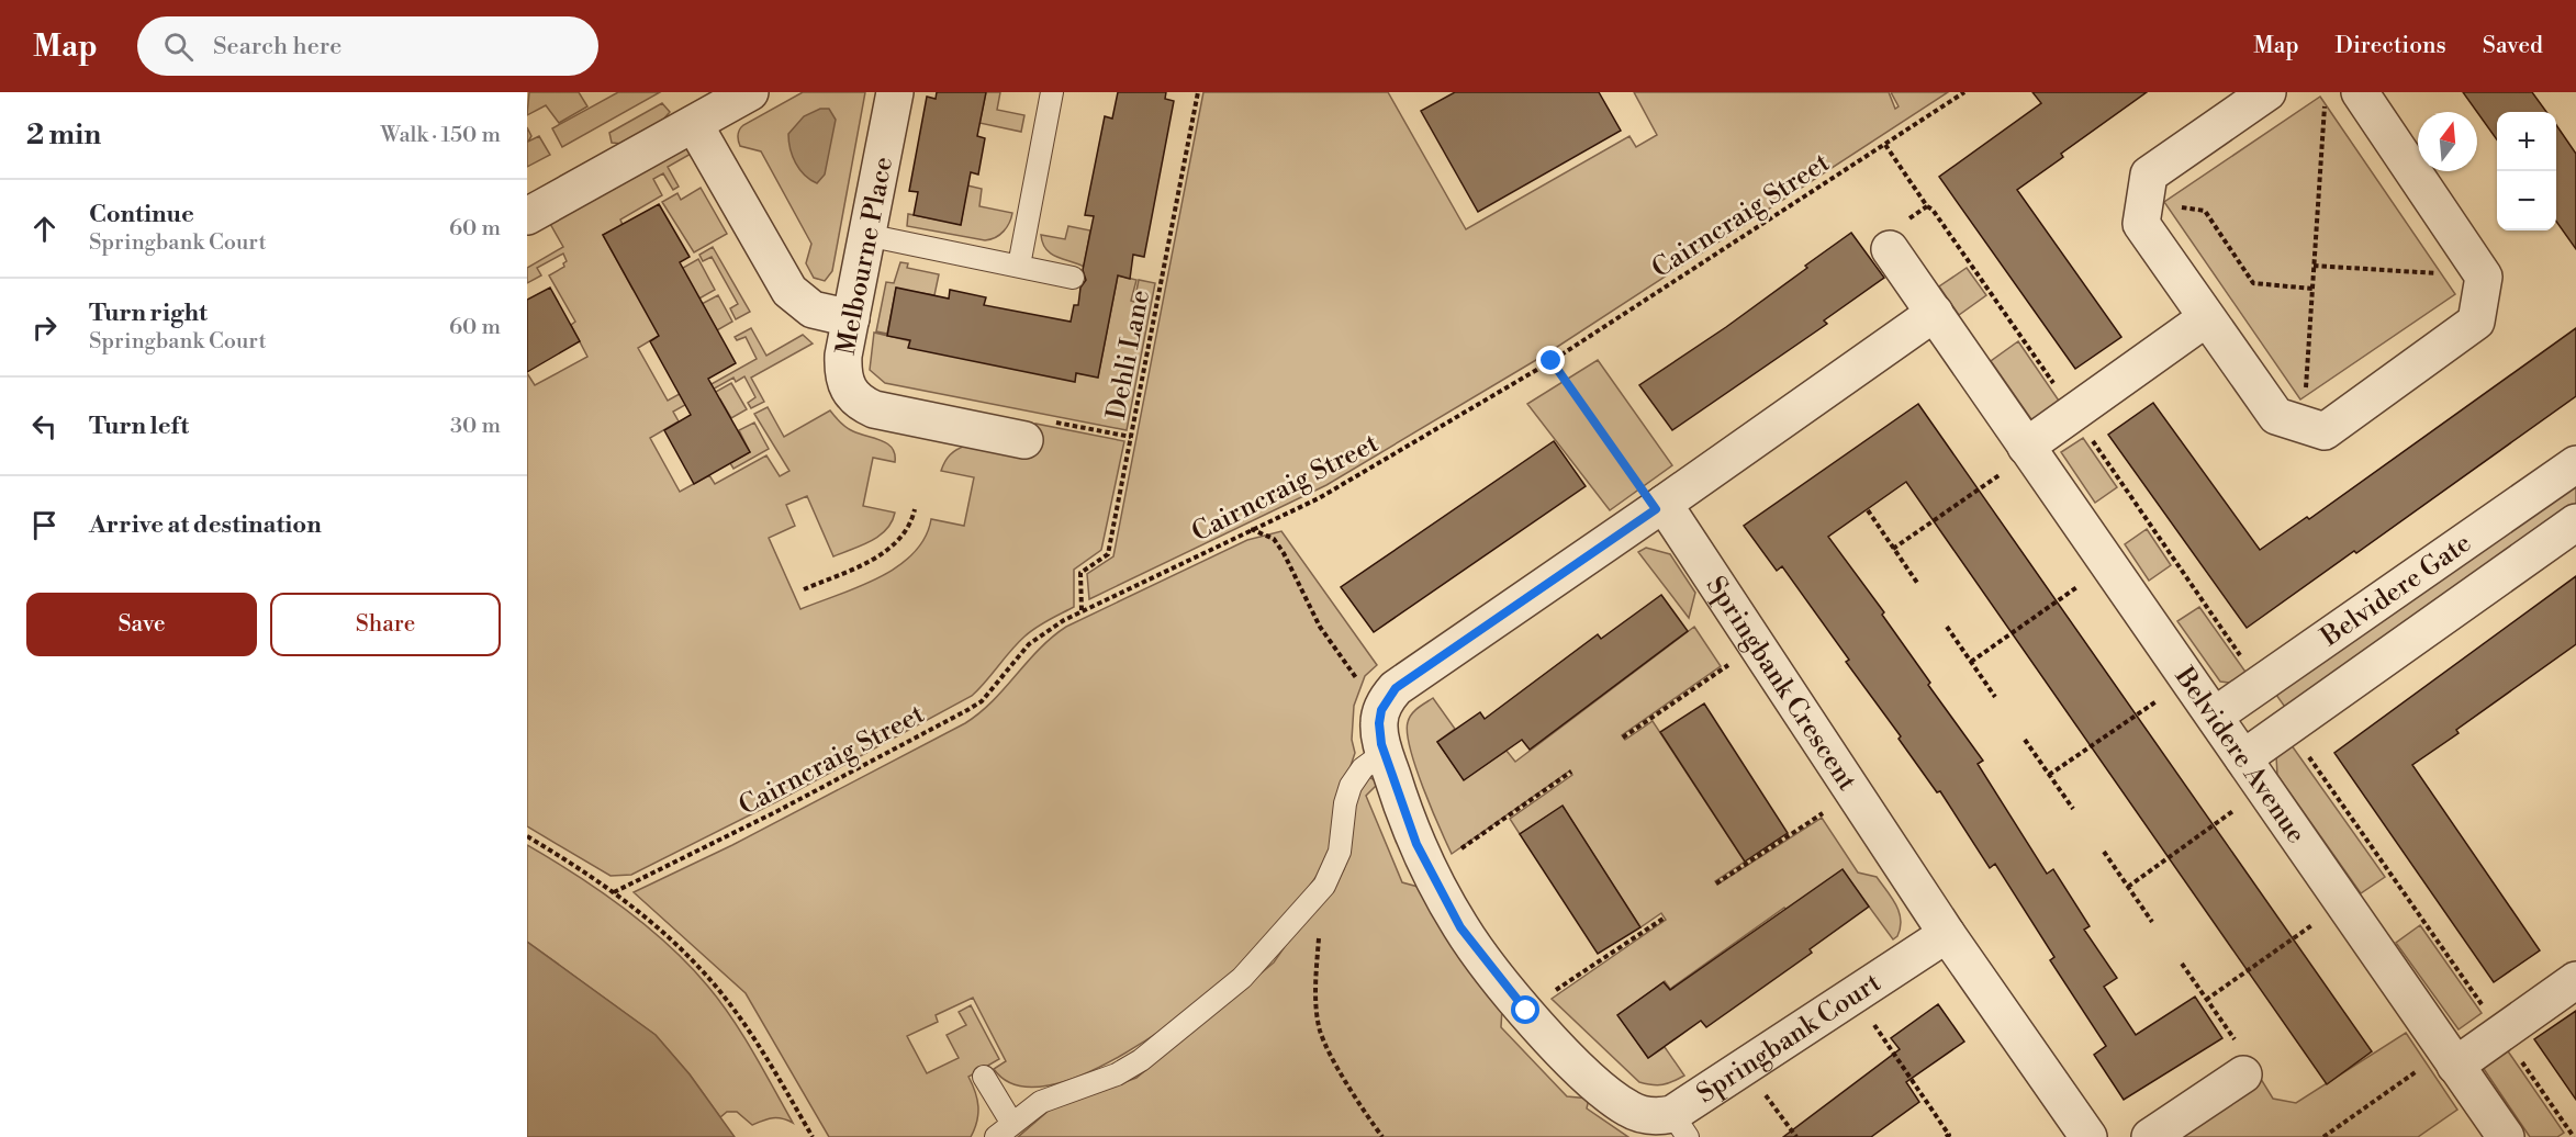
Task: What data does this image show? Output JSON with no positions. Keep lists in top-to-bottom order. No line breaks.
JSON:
{"streets":{"street":["Melbourne Place","Belvidere Gate","Springbank Crescent","Belvidere Avenue","Springbank Court"],"path":["Cairncraig Street","Dehli Lane"]},"crossings":[["Cairncraig Street","Dehli Lane"],["Belvidere Gate","Belvidere Avenue"],["Springbank Crescent","Springbank Court"]],"north":"top","page":{"header":"Map","search":"Search here","nav":["Map","Directions","Saved"],"heading":["2 min","Walk · 150 m"],"map_buttons":["+","−"],"list":[["Continue","Springbank Court","60 m"],["Turn right","Springbank Court","60 m"],["Turn left","30 m"],"Arrive at destination"],"buttons":["Save","Share"]}}
